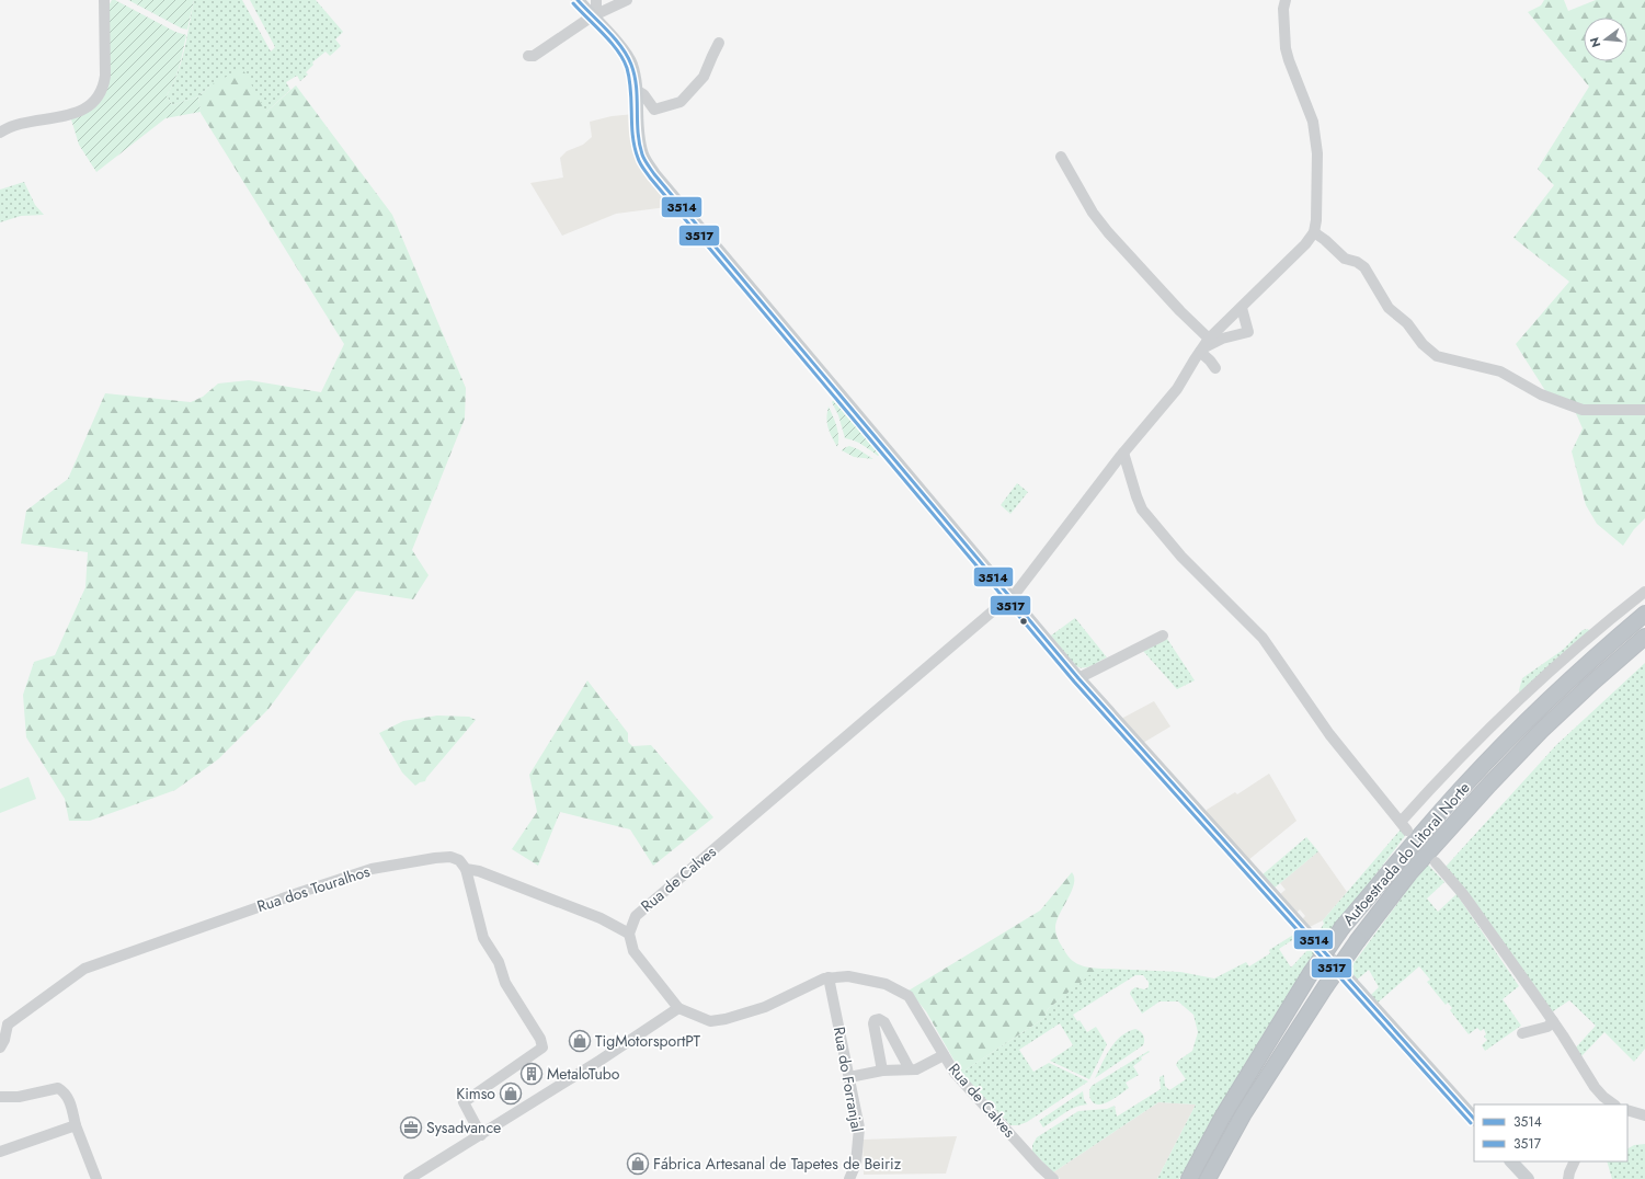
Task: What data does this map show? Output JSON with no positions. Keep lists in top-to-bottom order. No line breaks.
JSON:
{"streets":{"highway":["Autoestrada do Litoral Norte"],"street":["Rua de Calves","Rua dos Touralhos","Rua do Forranjal"]},"crossings":[["Rua de Calves","Rua dos Touralhos"],["Rua de Calves","Rua do Forranjal"]],"places":{"shop":["TigMotorsportPT","Kimso","Fábrica Artesanal de Tapetes de Beiriz"],"building":["MetaloTubo"],"office":["Sysadvance"]},"lines":["transit line 3514","transit line 3517"],"legend":["3514","3517"],"north":"left"}
